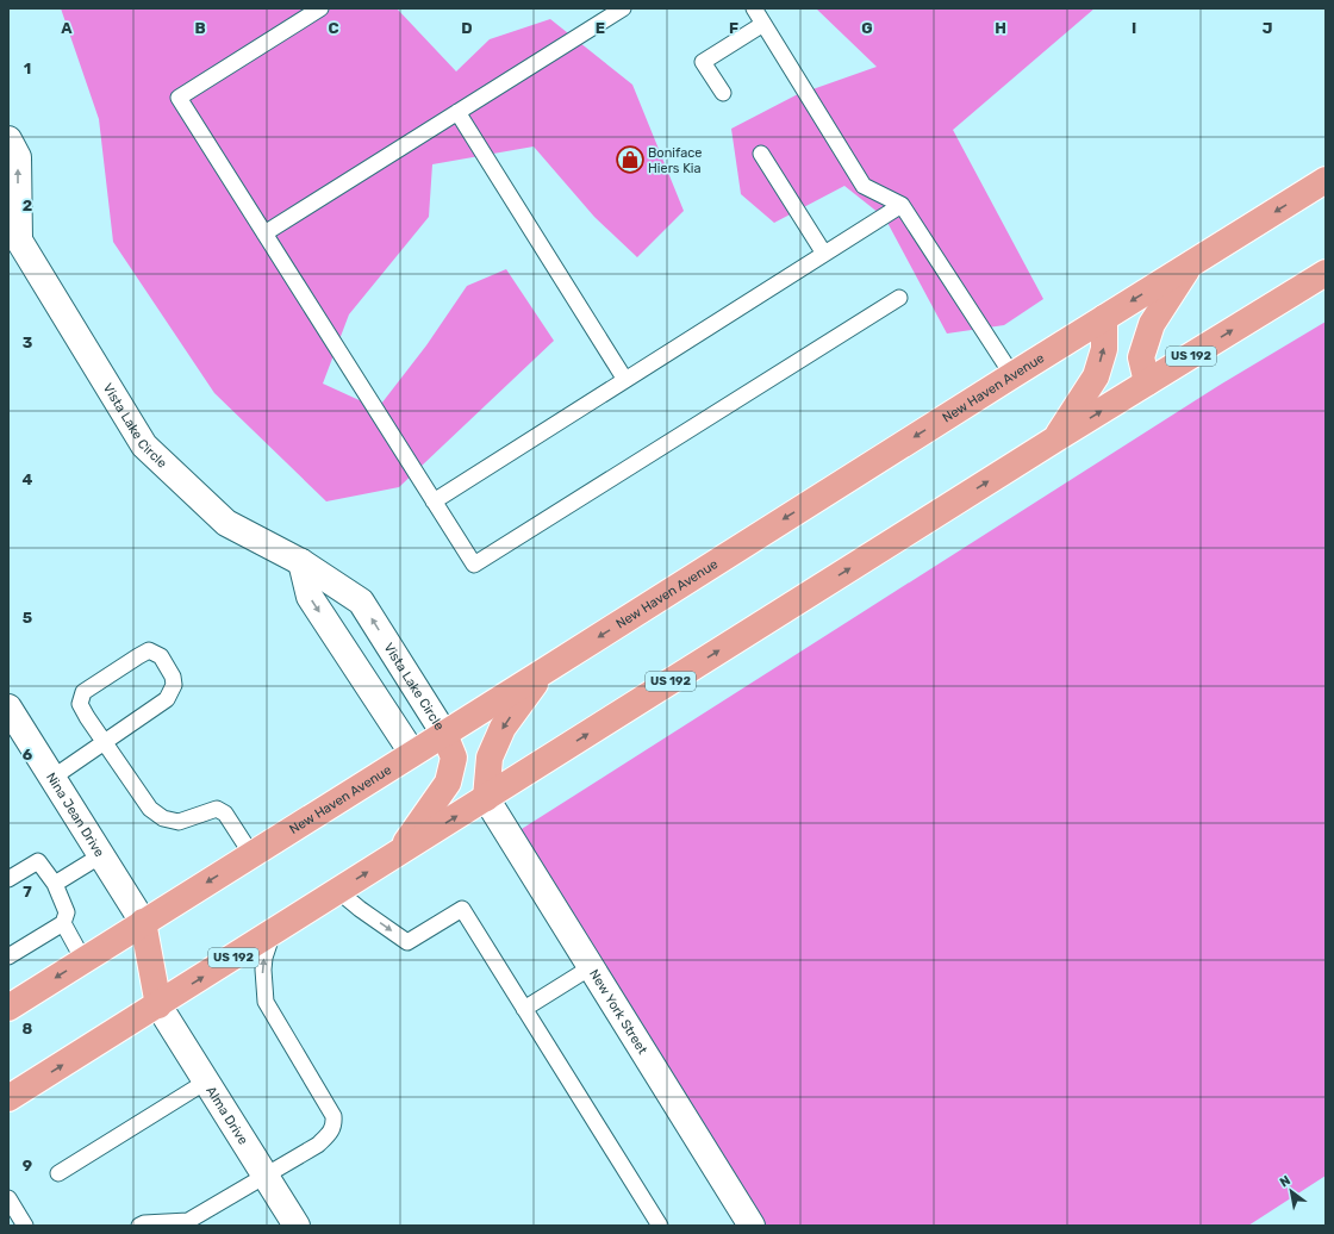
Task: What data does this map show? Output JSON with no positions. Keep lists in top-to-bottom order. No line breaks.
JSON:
{"streets":{"main road":["US 192","New Haven Avenue"],"street":["Vista Lake Circle","Nina Jean Drive","New York Street","Alma Drive"]},"crossings":[["US 192","New York Street"],["US 192","Alma Drive"],["New Haven Avenue","Vista Lake Circle"],["New Haven Avenue","Nina Jean Drive"]],"places":{"shop":["Boniface Hiers Kia"]},"north":"top left","grid":{"columns":["A","B","C","D","E","F","G","H","I","J"],"rows":["1","2","3","4","5","6","7","8","9"]}}
